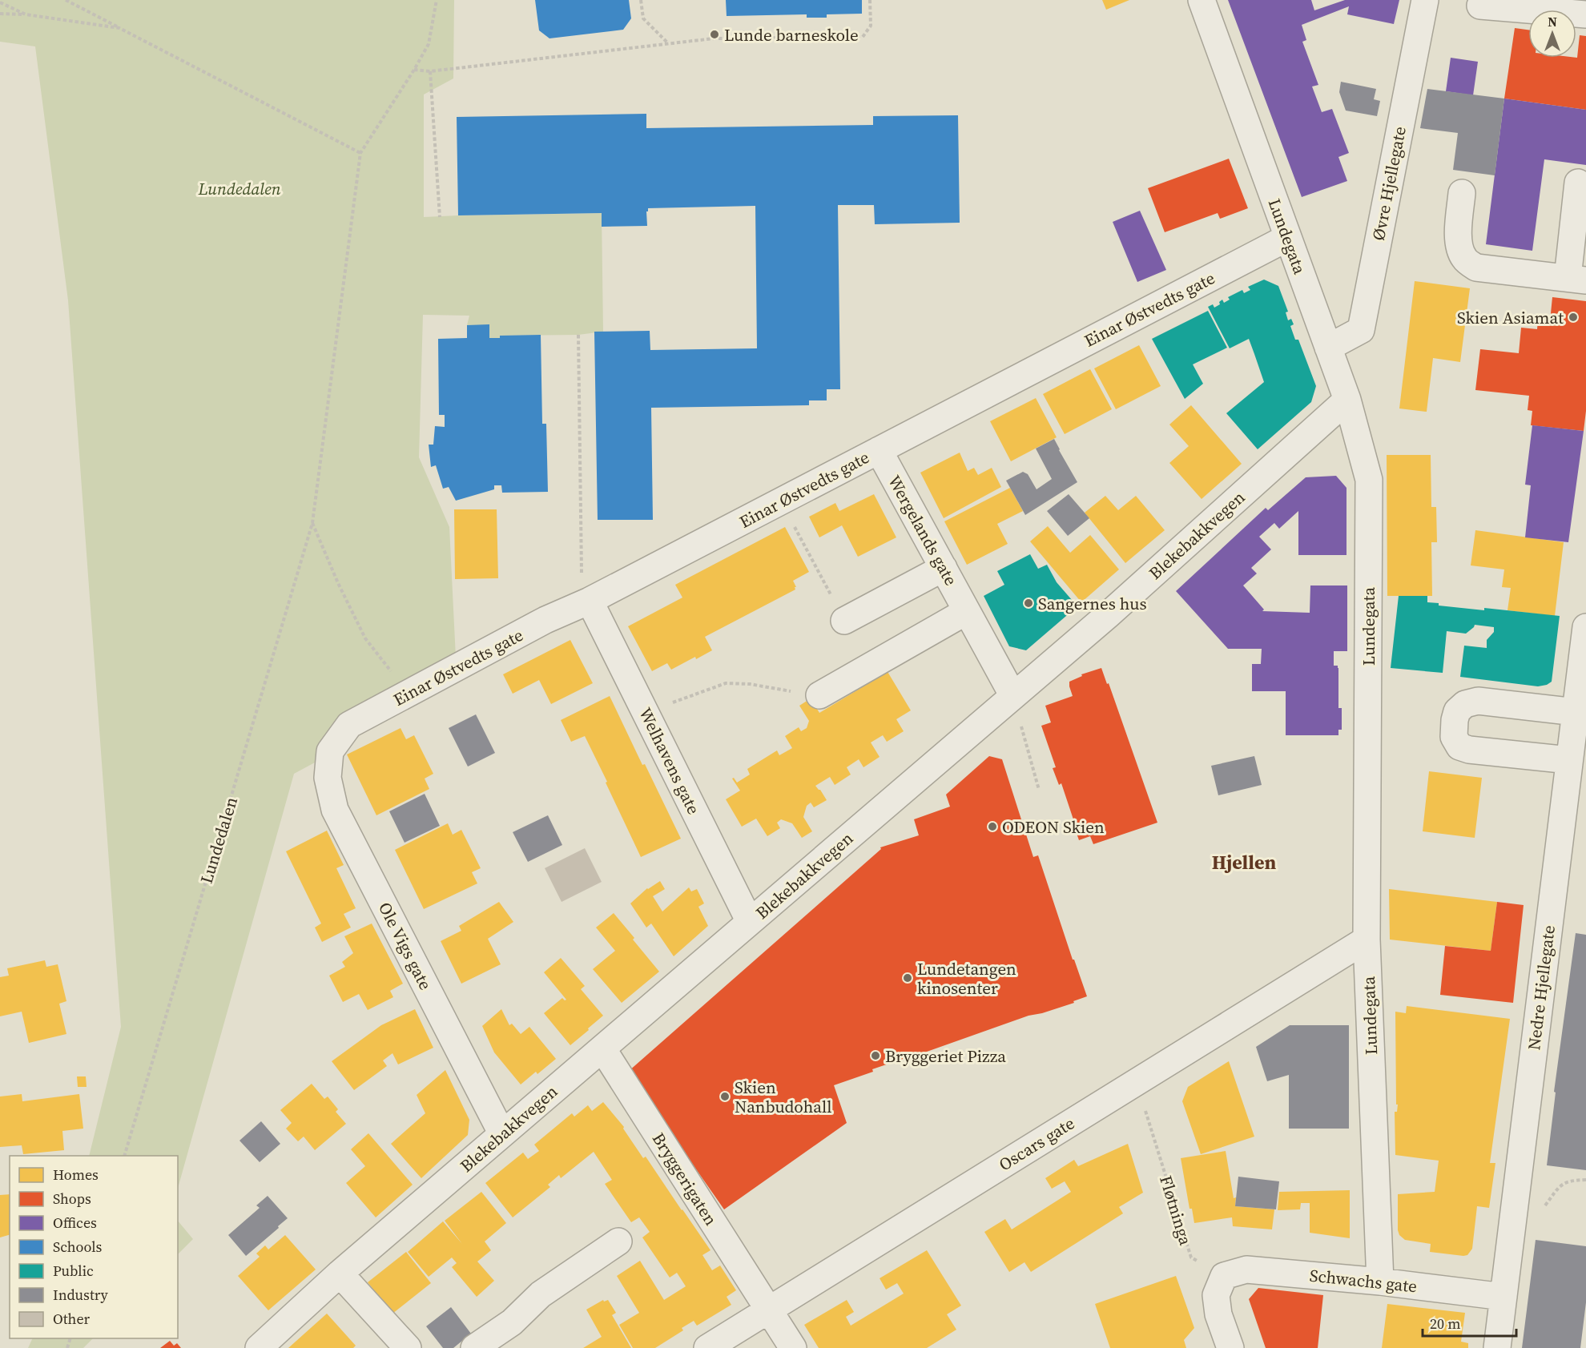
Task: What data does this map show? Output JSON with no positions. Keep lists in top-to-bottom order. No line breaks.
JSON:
{"streets":{"street":["Øvre Hjellegate","Lundegata","Einar Østvedts gate","Wergelands gate","Blekebakkvegen","Welhavens gate","Ole Vigs gate","Nedre Hjellegate","Oscars gate","Bryggerigaten","Schwachs gate"],"path":["Lundedalen","Fløtninga"]},"crossings":[["Øvre Hjellegate","Lundegata"],["Lundegata","Einar Østvedts gate"],["Lundegata","Blekebakkvegen"],["Lundegata","Oscars gate"],["Lundegata","Schwachs gate"],["Einar Østvedts gate","Wergelands gate"],["Einar Østvedts gate","Welhavens gate"],["Einar Østvedts gate","Ole Vigs gate"],["Wergelands gate","Blekebakkvegen"],["Blekebakkvegen","Welhavens gate"],["Blekebakkvegen","Ole Vigs gate"],["Blekebakkvegen","Bryggerigaten"],["Nedre Hjellegate","Schwachs gate"],["Oscars gate","Bryggerigaten"],["Oscars gate","Fløtninga"],["Fløtninga","Schwachs gate"]],"districts":["Hjellen"],"parks":["Lundedalen"],"places":["Lunde barneskole","Skien Asiamat","Sangernes hus","ODEON Skien","Lundetangen kinosenter","Bryggeriet Pizza","Skien Nanbudohall"],"legend":["Homes","Shops","Offices","Schools","Public","Industry","Other"],"scale_bar":"20 m","north":"top"}
